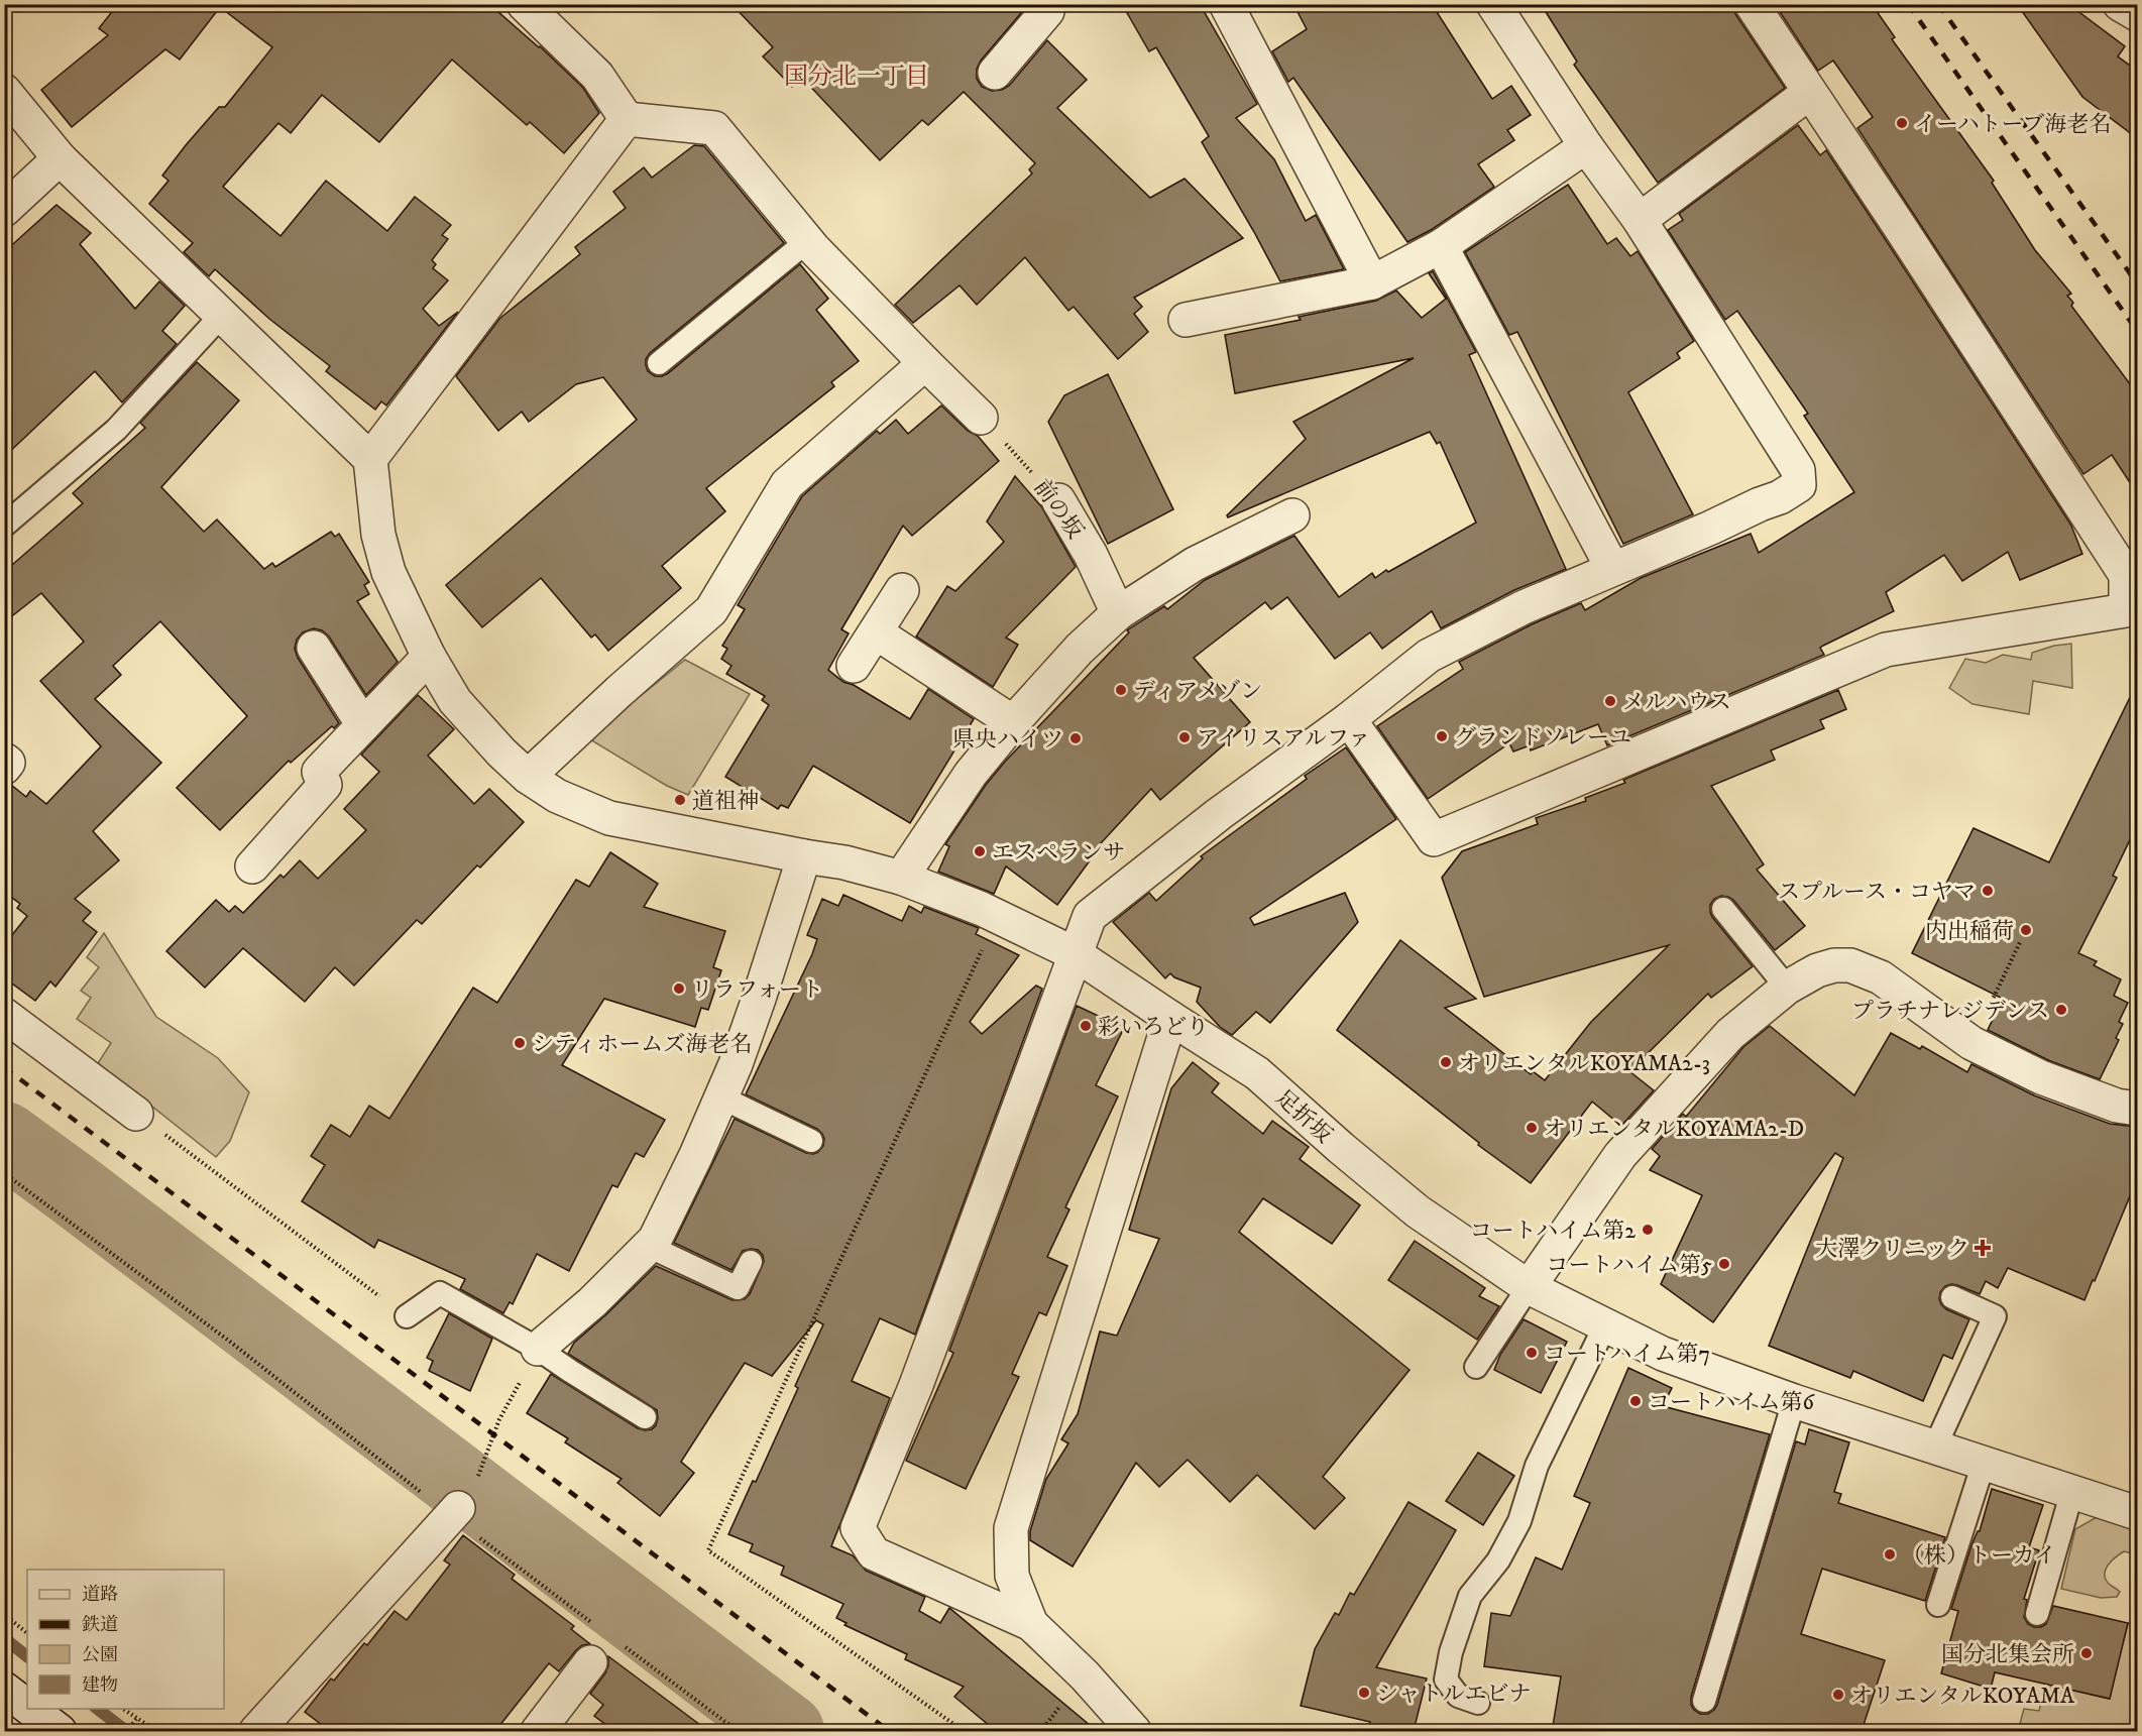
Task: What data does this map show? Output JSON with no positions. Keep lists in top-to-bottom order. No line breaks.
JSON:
{"streets":{"street":["前の坂","足折坂"]},"districts":["国分北一丁目"],"places":{"other":["イーハトーブ海老名","ディアメゾン","メルハウス","グランドソレーユ","アイリスアルファ","県央ハイツ","道祖神","エスペランサ","スプルース・コヤマ","内出稲荷","リラフォート","プラチナレジデンス","彩いろどり","シティホームズ海老名","オリエンタルKOYAMA2-3","オリエンタルKOYAMA2-D","コートハイム第2","コートハイム第5","コートハイム第7","コートハイム第6","（株）トーカイ","国分北集会所","シャトルエビナ","オリエンタルKOYAMA"],"health":["大澤クリニック"]},"legend":["道路","鉄道","公園","建物"]}
